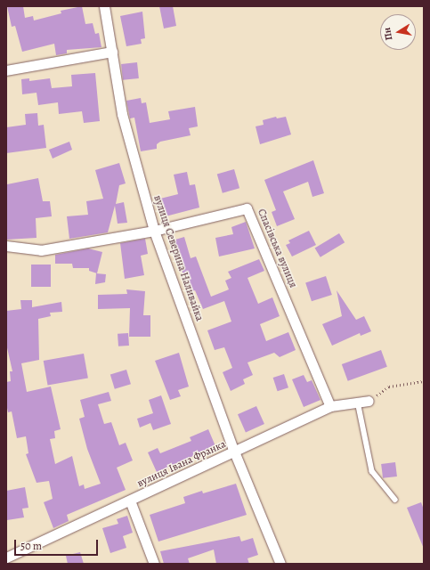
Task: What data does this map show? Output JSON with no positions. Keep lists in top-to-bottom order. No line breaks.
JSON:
{"streets":{"street":["Спасівська вулиця","вулиця Северина Наливайка","вулиця Івана Франка"]},"crossings":[["Спасівська вулиця","вулиця Северина Наливайка"],["Спасівська вулиця","вулиця Івана Франка"],["вулиця Северина Наливайка","вулиця Івана Франка"]],"scale_bar":"50 m","north":"left"}
